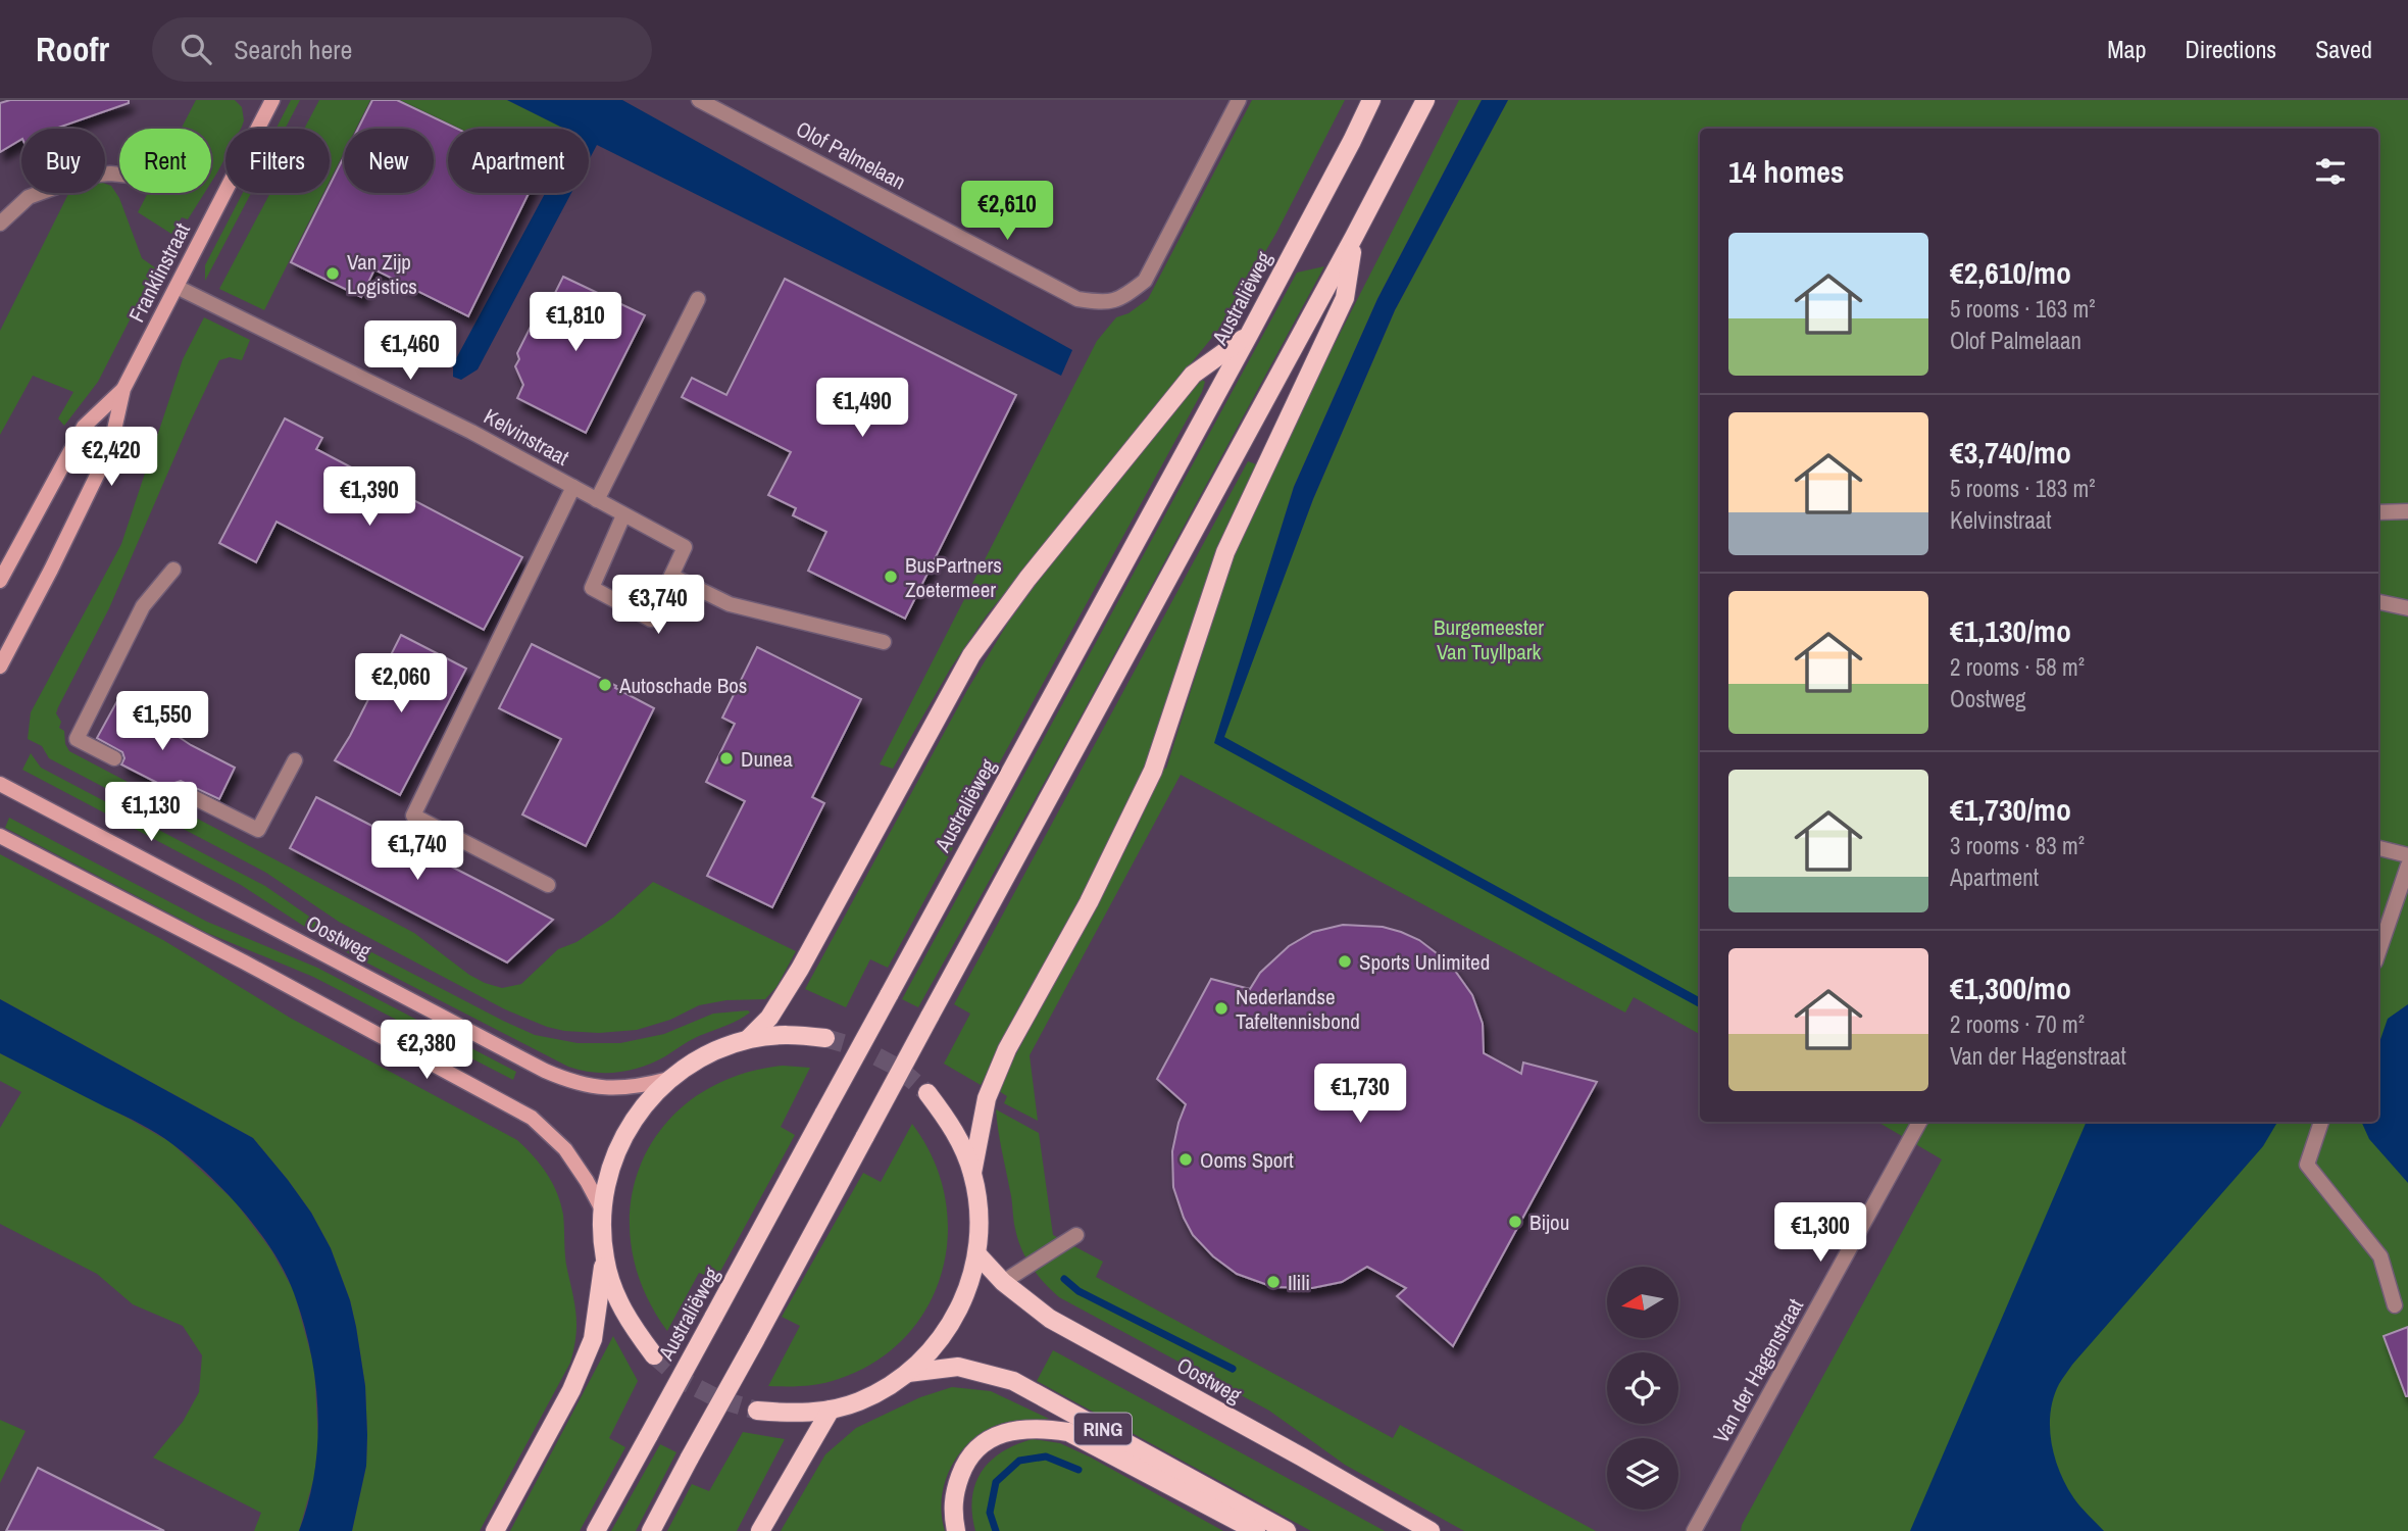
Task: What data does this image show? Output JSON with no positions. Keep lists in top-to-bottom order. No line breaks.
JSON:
{"streets":{"main road":["Franklinstraat","Australiëweg","Oostweg","RING"],"street":["Olof Palmelaan","Kelvinstraat","Van der Hagenstraat"]},"crossings":[["Franklinstraat","Kelvinstraat"],["Oostweg","RING"]],"parks":["Burgemeester Van Tuyllpark"],"places":["Van Zijp Logistics","BusPartners Zoetermeer","Autoschade Bos","Dunea","Sports Unlimited","Nederlandse Tafeltennisbond","Ooms Sport","Bijou","Ilili"],"north":"left","page":{"header":"Roofr","search":"Search here","nav":["Map","Directions","Saved"],"chip":["Buy","Rent","Filters","New","Apartment"],"heading":"14 homes","price":["€2,610","€1,810","€1,460","€1,490","€2,420","€1,390","€3,740","€2,060","€1,550","€1,130","€1,740","€2,380","€1,730","€1,300"],"list":[{"name":"€2,610/mo","note":"5 rooms · 163 m² · Olof Palmelaan"},{"name":"€3,740/mo","note":"5 rooms · 183 m² · Kelvinstraat"},{"name":"€1,130/mo","note":"2 rooms · 58 m² · Oostweg"},{"name":"€1,730/mo","note":"3 rooms · 83 m² · Apartment"},{"name":"€1,300/mo","note":"2 rooms · 70 m² · Van der Hagenstraat"}]}}
